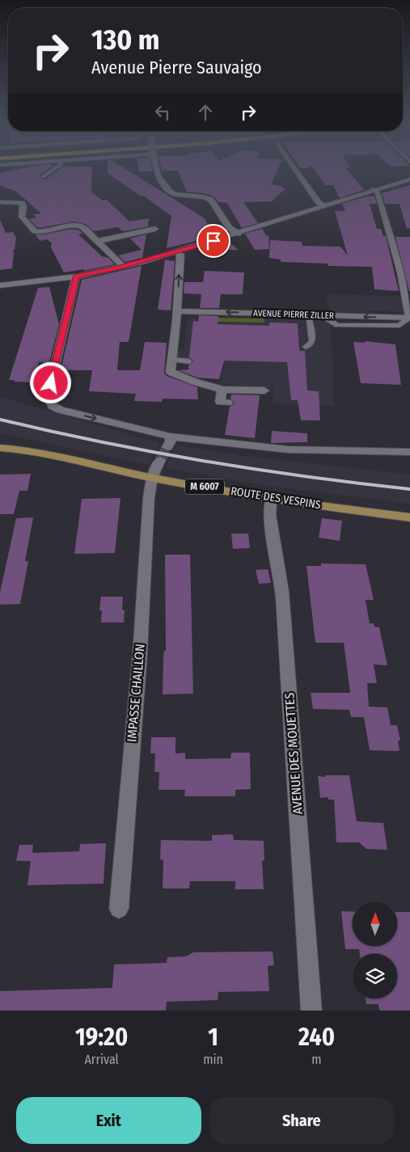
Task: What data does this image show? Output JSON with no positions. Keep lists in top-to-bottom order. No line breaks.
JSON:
{"streets":{"main road":["M 6007","ROUTE DES VESPINS"],"street":["AVENUE PIERRE ZILLER","IMPASSE CHAILLON","AVENUE DES MOUETTES"]},"crossings":[["ROUTE DES VESPINS","IMPASSE CHAILLON"],["ROUTE DES VESPINS","AVENUE DES MOUETTES"]],"north":"top","page":{"turn":["130 m","Avenue Pierre Sauvaigo"],"eta":["19:20","Arrival","1","min","240","m"],"buttons":["Exit","Share"]}}
